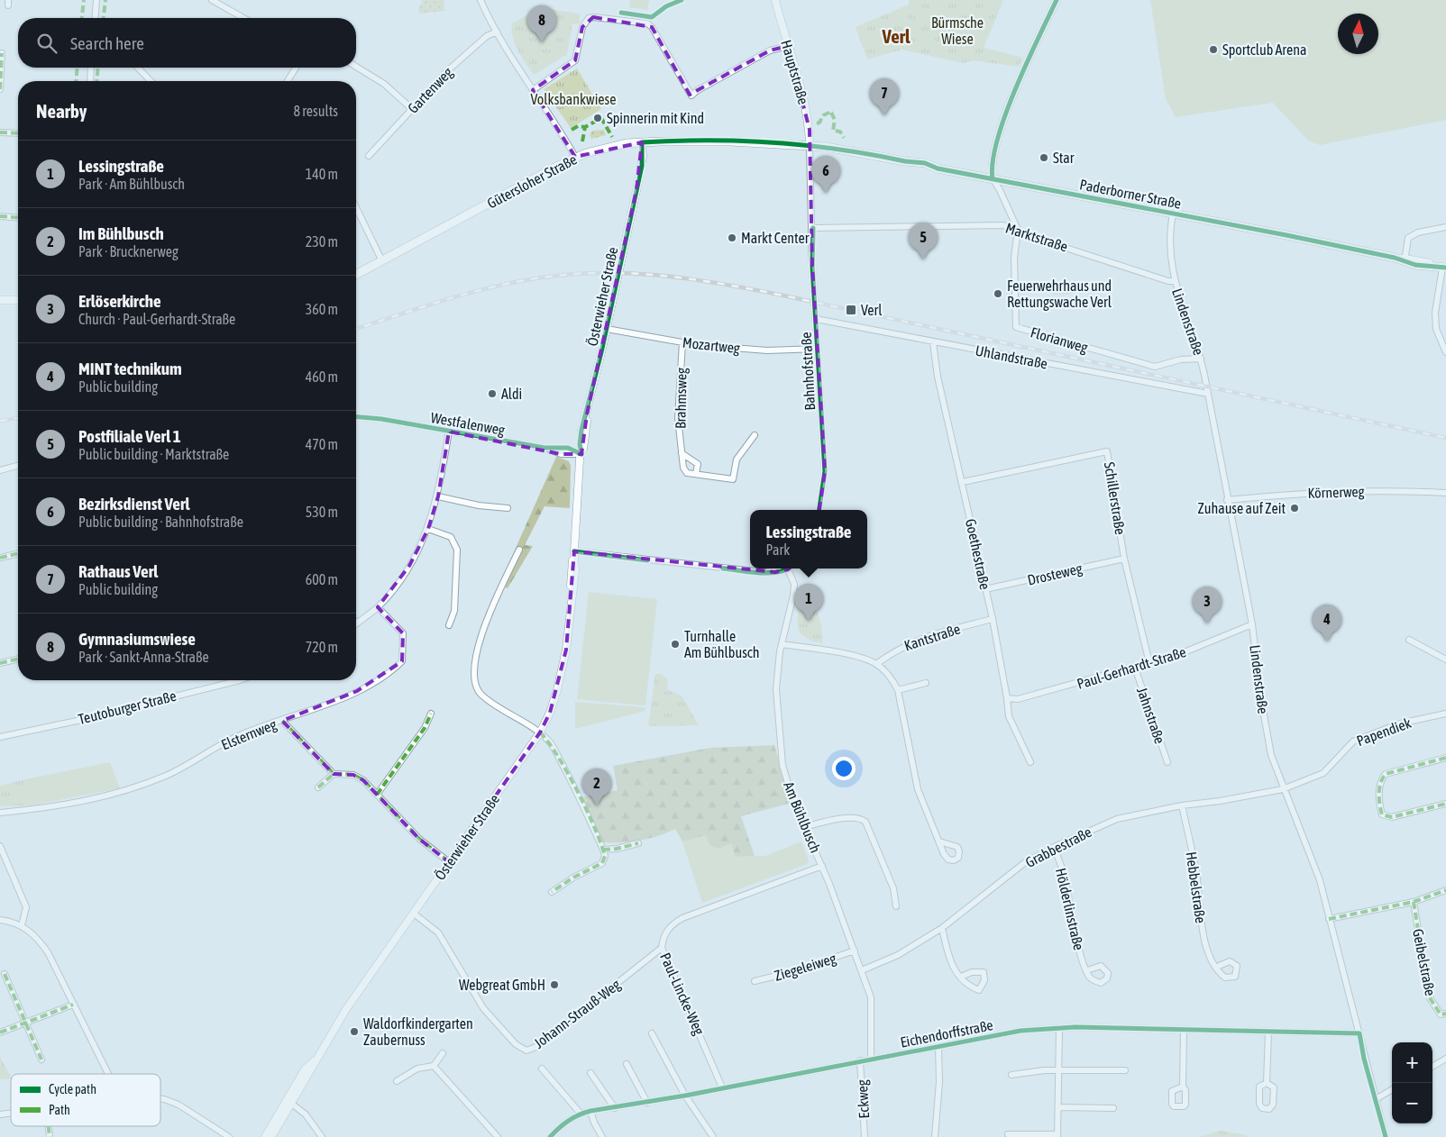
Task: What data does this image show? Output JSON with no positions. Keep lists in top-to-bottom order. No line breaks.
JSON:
{"streets":{"main road":["Gütersloher Straße","Paderborner Straße"],"street":["Hauptstraße","Gartenweg","Marktstraße","Österwieher Straße","Lindenstraße","Florianweg","Mozartweg","Uhlandstraße","Bahnhofstraße","Brahmsweg","Westfalenweg","Körnerweg","Schillerstraße","Goethestraße","Drosteweg","Kantstraße","Paul-Gerhardt-Straße","Teutoburger Straße","Jahnstraße","Papendiek","Elsternweg","Am Bühlbusch","Grabbestraße","Hebbelstraße","Hölderlinstraße","Geibelstraße","Ziegeleiweg","Paul-Lincke-Weg","Johann-Strauß-Weg","Eichendorffstraße","Eckweg"]},"crossings":[["Hauptstraße","Gütersloher Straße"],["Hauptstraße","Paderborner Straße"],["Hauptstraße","Bahnhofstraße"],["Gütersloher Straße","Paderborner Straße"],["Gütersloher Straße","Österwieher Straße"],["Gütersloher Straße","Bahnhofstraße"],["Paderborner Straße","Lindenstraße"],["Paderborner Straße","Bahnhofstraße"],["Marktstraße","Lindenstraße"],["Marktstraße","Florianweg"],["Marktstraße","Bahnhofstraße"],["Österwieher Straße","Mozartweg"],["Österwieher Straße","Westfalenweg"],["Österwieher Straße","Johann-Strauß-Weg"],["Lindenstraße","Florianweg"],["Lindenstraße","Uhlandstraße"],["Lindenstraße","Körnerweg"],["Lindenstraße","Paul-Gerhardt-Straße"],["Lindenstraße","Papendiek"],["Lindenstraße","Grabbestraße"],["Lindenstraße","Eichendorffstraße"],["Mozartweg","Bahnhofstraße"],["Mozartweg","Brahmsweg"],["Uhlandstraße","Bahnhofstraße"],["Uhlandstraße","Goethestraße"],["Schillerstraße","Goethestraße"],["Schillerstraße","Drosteweg"],["Schillerstraße","Paul-Gerhardt-Straße"],["Goethestraße","Drosteweg"],["Goethestraße","Kantstraße"],["Goethestraße","Paul-Gerhardt-Straße"],["Paul-Gerhardt-Straße","Jahnstraße"],["Papendiek","Grabbestraße"],["Am Bühlbusch","Grabbestraße"],["Am Bühlbusch","Ziegeleiweg"],["Am Bühlbusch","Paul-Lincke-Weg"],["Am Bühlbusch","Eichendorffstraße"],["Grabbestraße","Hebbelstraße"],["Grabbestraße","Hölderlinstraße"],["Paul-Lincke-Weg","Johann-Strauß-Weg"],["Paul-Lincke-Weg","Eichendorffstraße"],["Eichendorffstraße","Eckweg"]],"districts":["Verl"],"parks":["Bürmsche Wiese","Volksbankwiese"],"places":{"other":["Sportclub Arena","Spinnerin mit Kind","Star","Markt Center","Feuerwehrhaus und Rettungswache Verl","Aldi","Zuhause auf Zeit","Turnhalle Am Bühlbusch","Webgreat GmbH","Waldorfkindergarten Zaubernuss"],"transit":["Verl"]},"legend":["Cycle path","Path"],"north":"top","page":{"pins":["8","7","6","5","1","3","4","2"],"search":"Search here","heading":["Nearby","8 results"],"list":[{"mark":"1","name":"Lessingstraße","note":"Park · Am Bühlbusch","value":"140 m"},{"mark":"2","name":"Im Bühlbusch","note":"Park · Brucknerweg","value":"230 m"},{"mark":"3","name":"Erlöserkirche","note":"Church · Paul-Gerhardt-Straße","value":"360 m"},{"mark":"4","name":"MINT technikum","note":"Public building","value":"460 m"},{"mark":"5","name":"Postfiliale Verl 1","note":"Public building · Marktstraße","value":"470 m"},{"mark":"6","name":"Bezirksdienst Verl","note":"Public building · Bahnhofstraße","value":"530 m"},{"mark":"7","name":"Rathaus Verl","note":"Public building","value":"600 m"},{"mark":"8","name":"Gymnasiumswiese","note":"Park · Sankt-Anna-Straße","value":"720 m"}],"popup":["Lessingstraße","Park"],"map_buttons":["+","−"]}}
